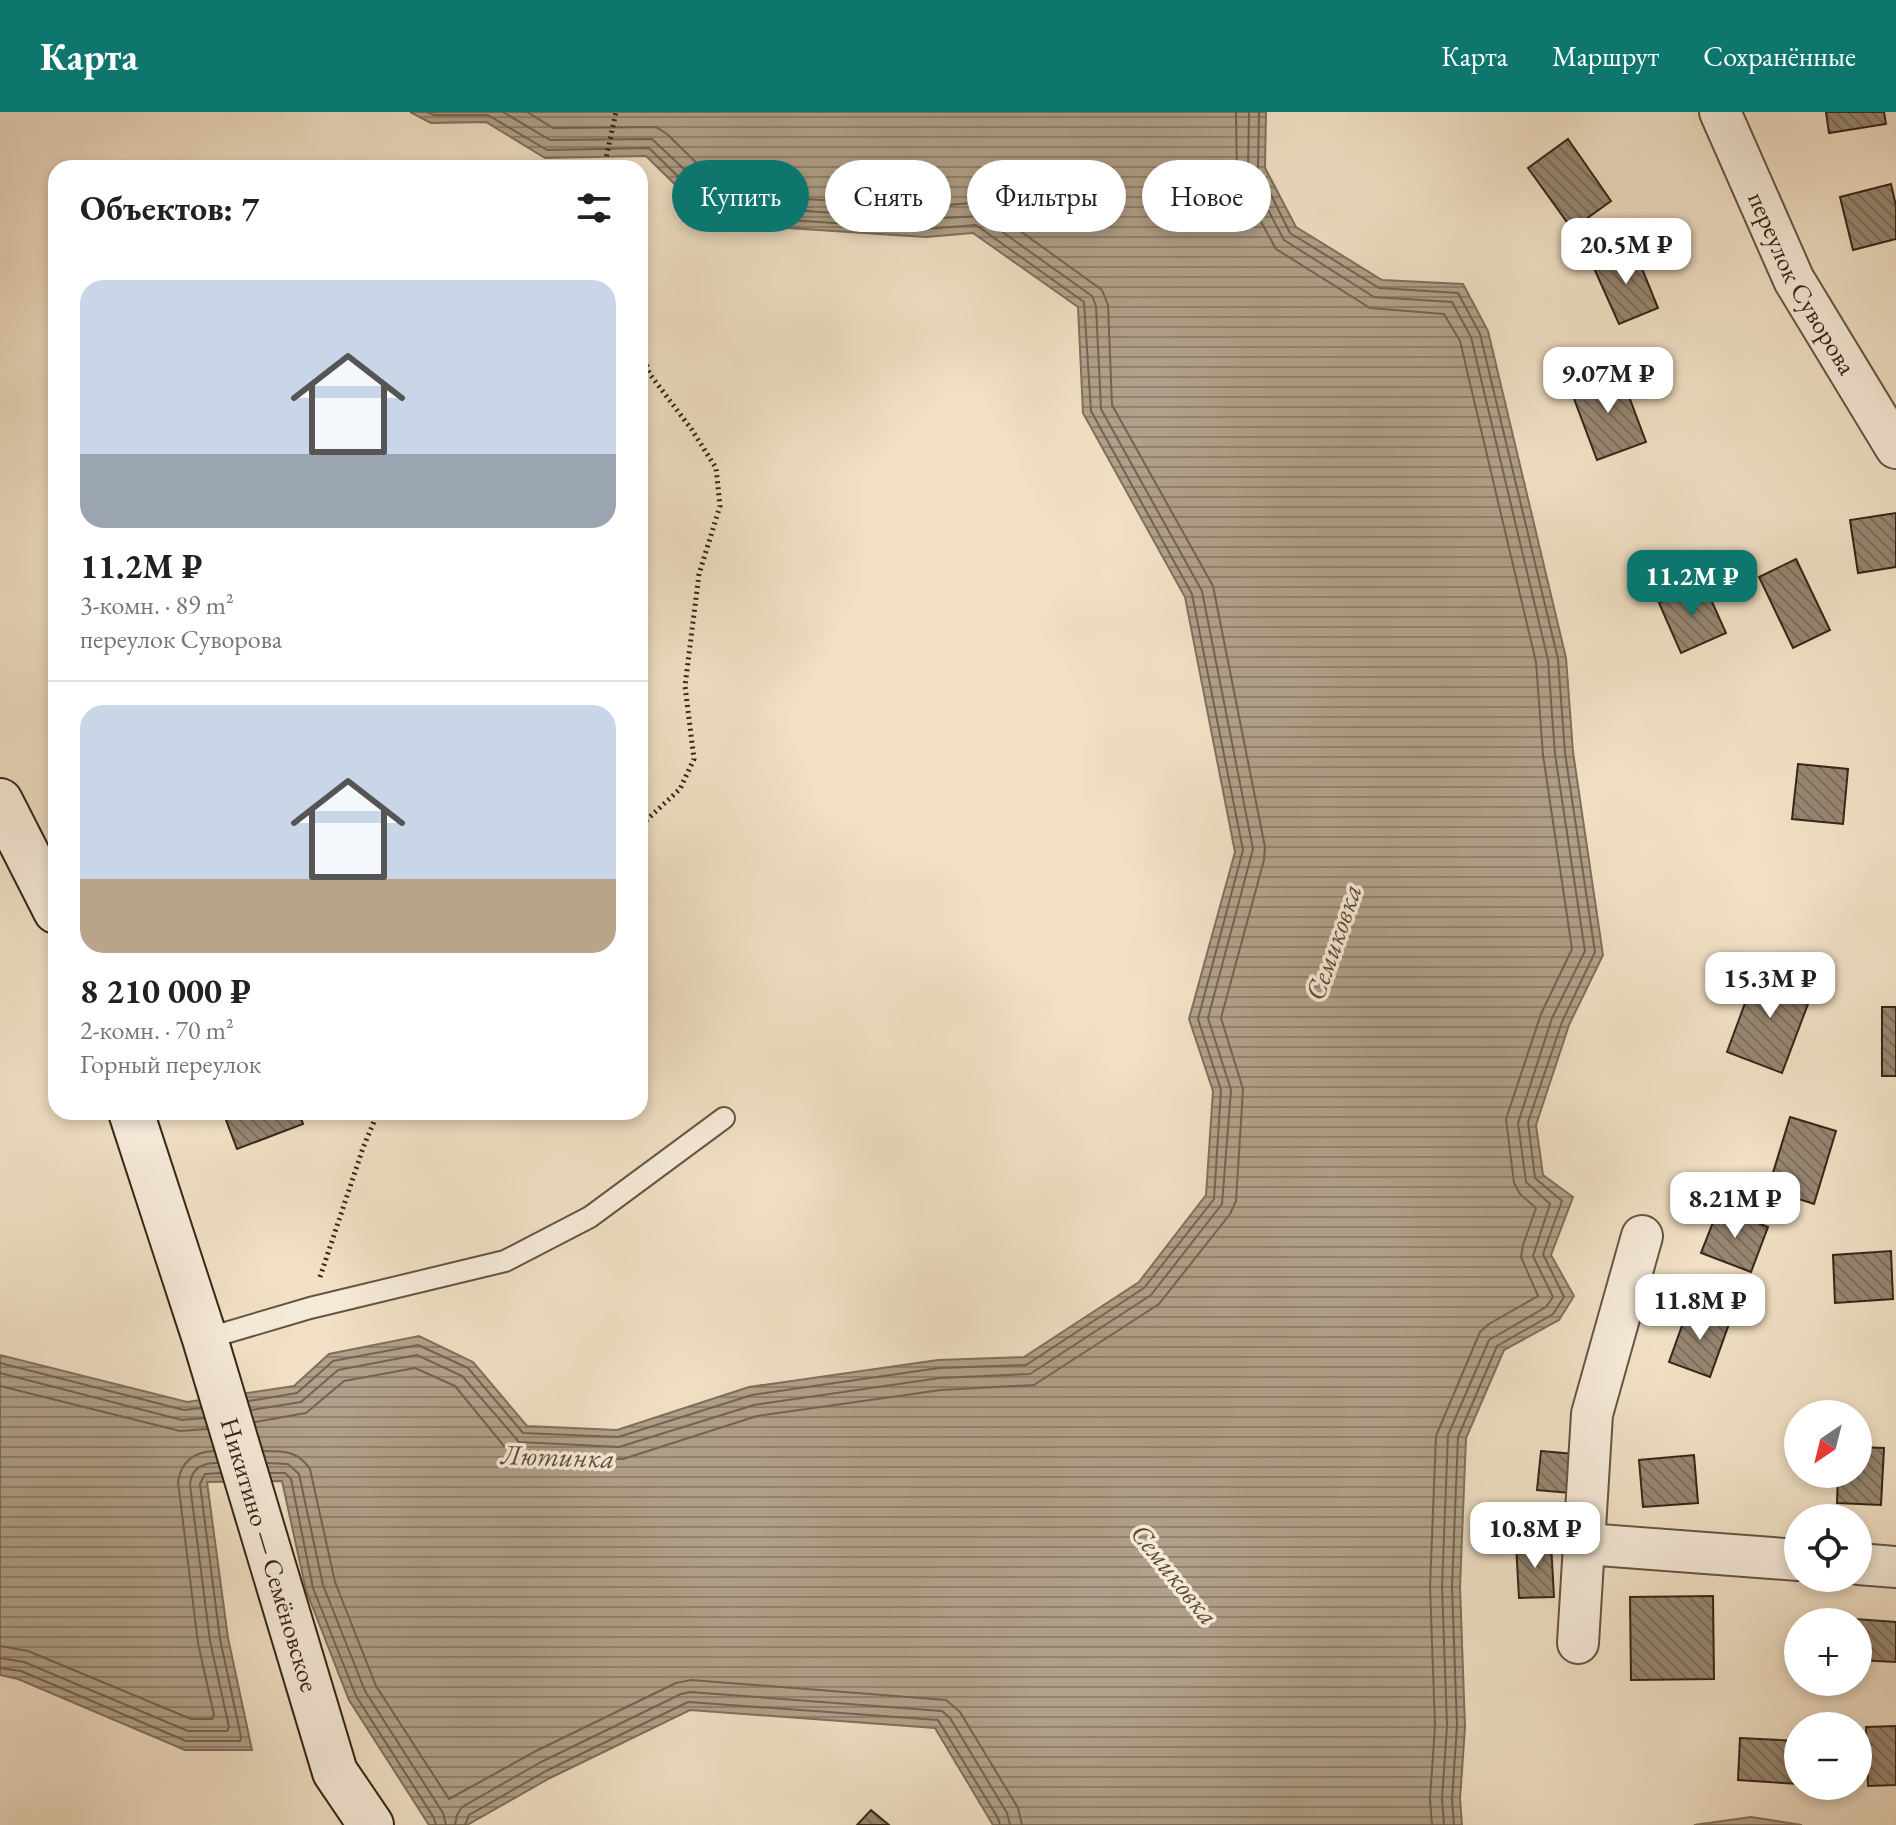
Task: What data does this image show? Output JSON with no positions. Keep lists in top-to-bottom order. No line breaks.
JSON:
{"streets":{"main road":["Никитино — Семёновское"],"street":["переулок Суворова"]},"water":["Семиковка","Лютинка"],"north":"bottom left","page":{"header":"Карта","nav":["Карта","Маршрут","Сохранённые"],"chip":["Купить","Снять","Фильтры","Новое"],"heading":"Объектов: 7","price":["20.5M ₽","9.07M ₽","11.2M ₽","15.3M ₽","8.21M ₽","11.8M ₽","10.8M ₽"],"list":[{"name":"11.2M ₽","note":"3-комн. · 89 m² · переулок Суворова"},{"name":"8 210 000 ₽","note":"2-комн. · 70 m² · Горный переулок"}],"map_buttons":["+","−"]}}
